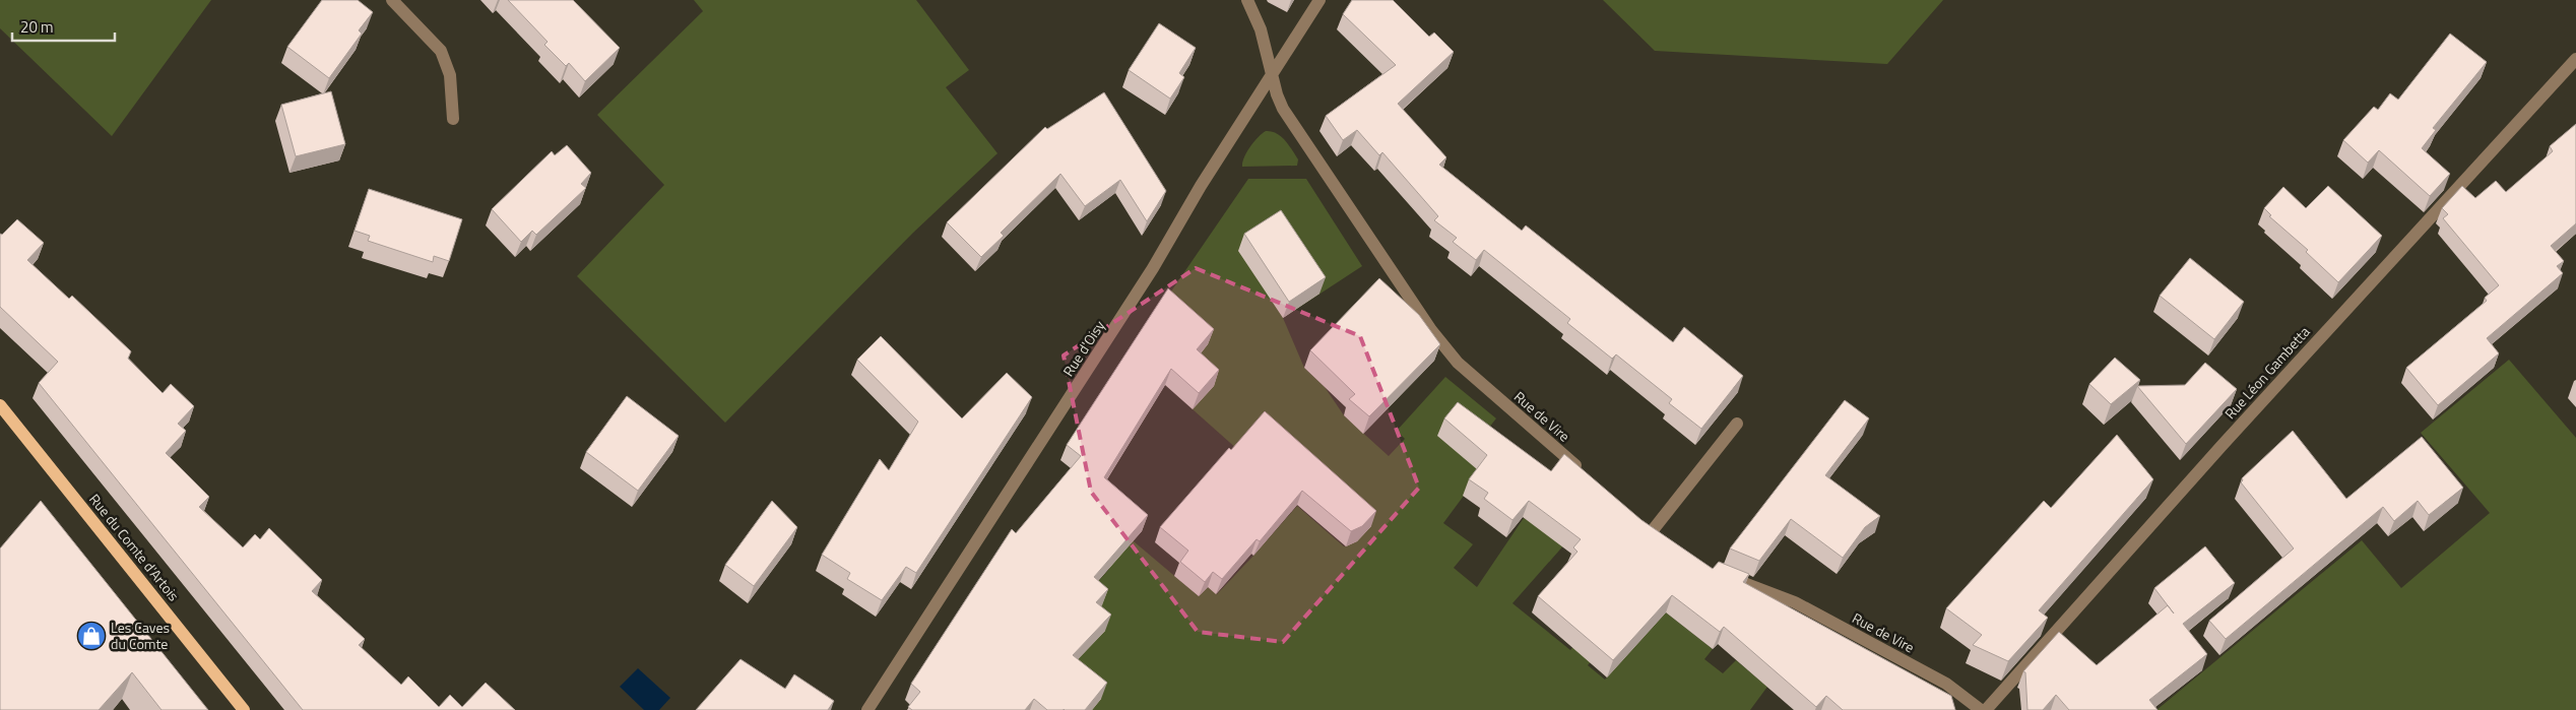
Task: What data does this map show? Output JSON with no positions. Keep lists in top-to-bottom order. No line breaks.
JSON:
{"streets":{"main road":["Rue du Comte d'Artois"],"street":["Rue d'Oisy","Rue Léon Gambetta","Rue de Vire"]},"crossings":[["Rue d'Oisy","Rue de Vire"]],"places":{"shop":["Les Caves du Comte"]},"scale_bar":"20 m"}
